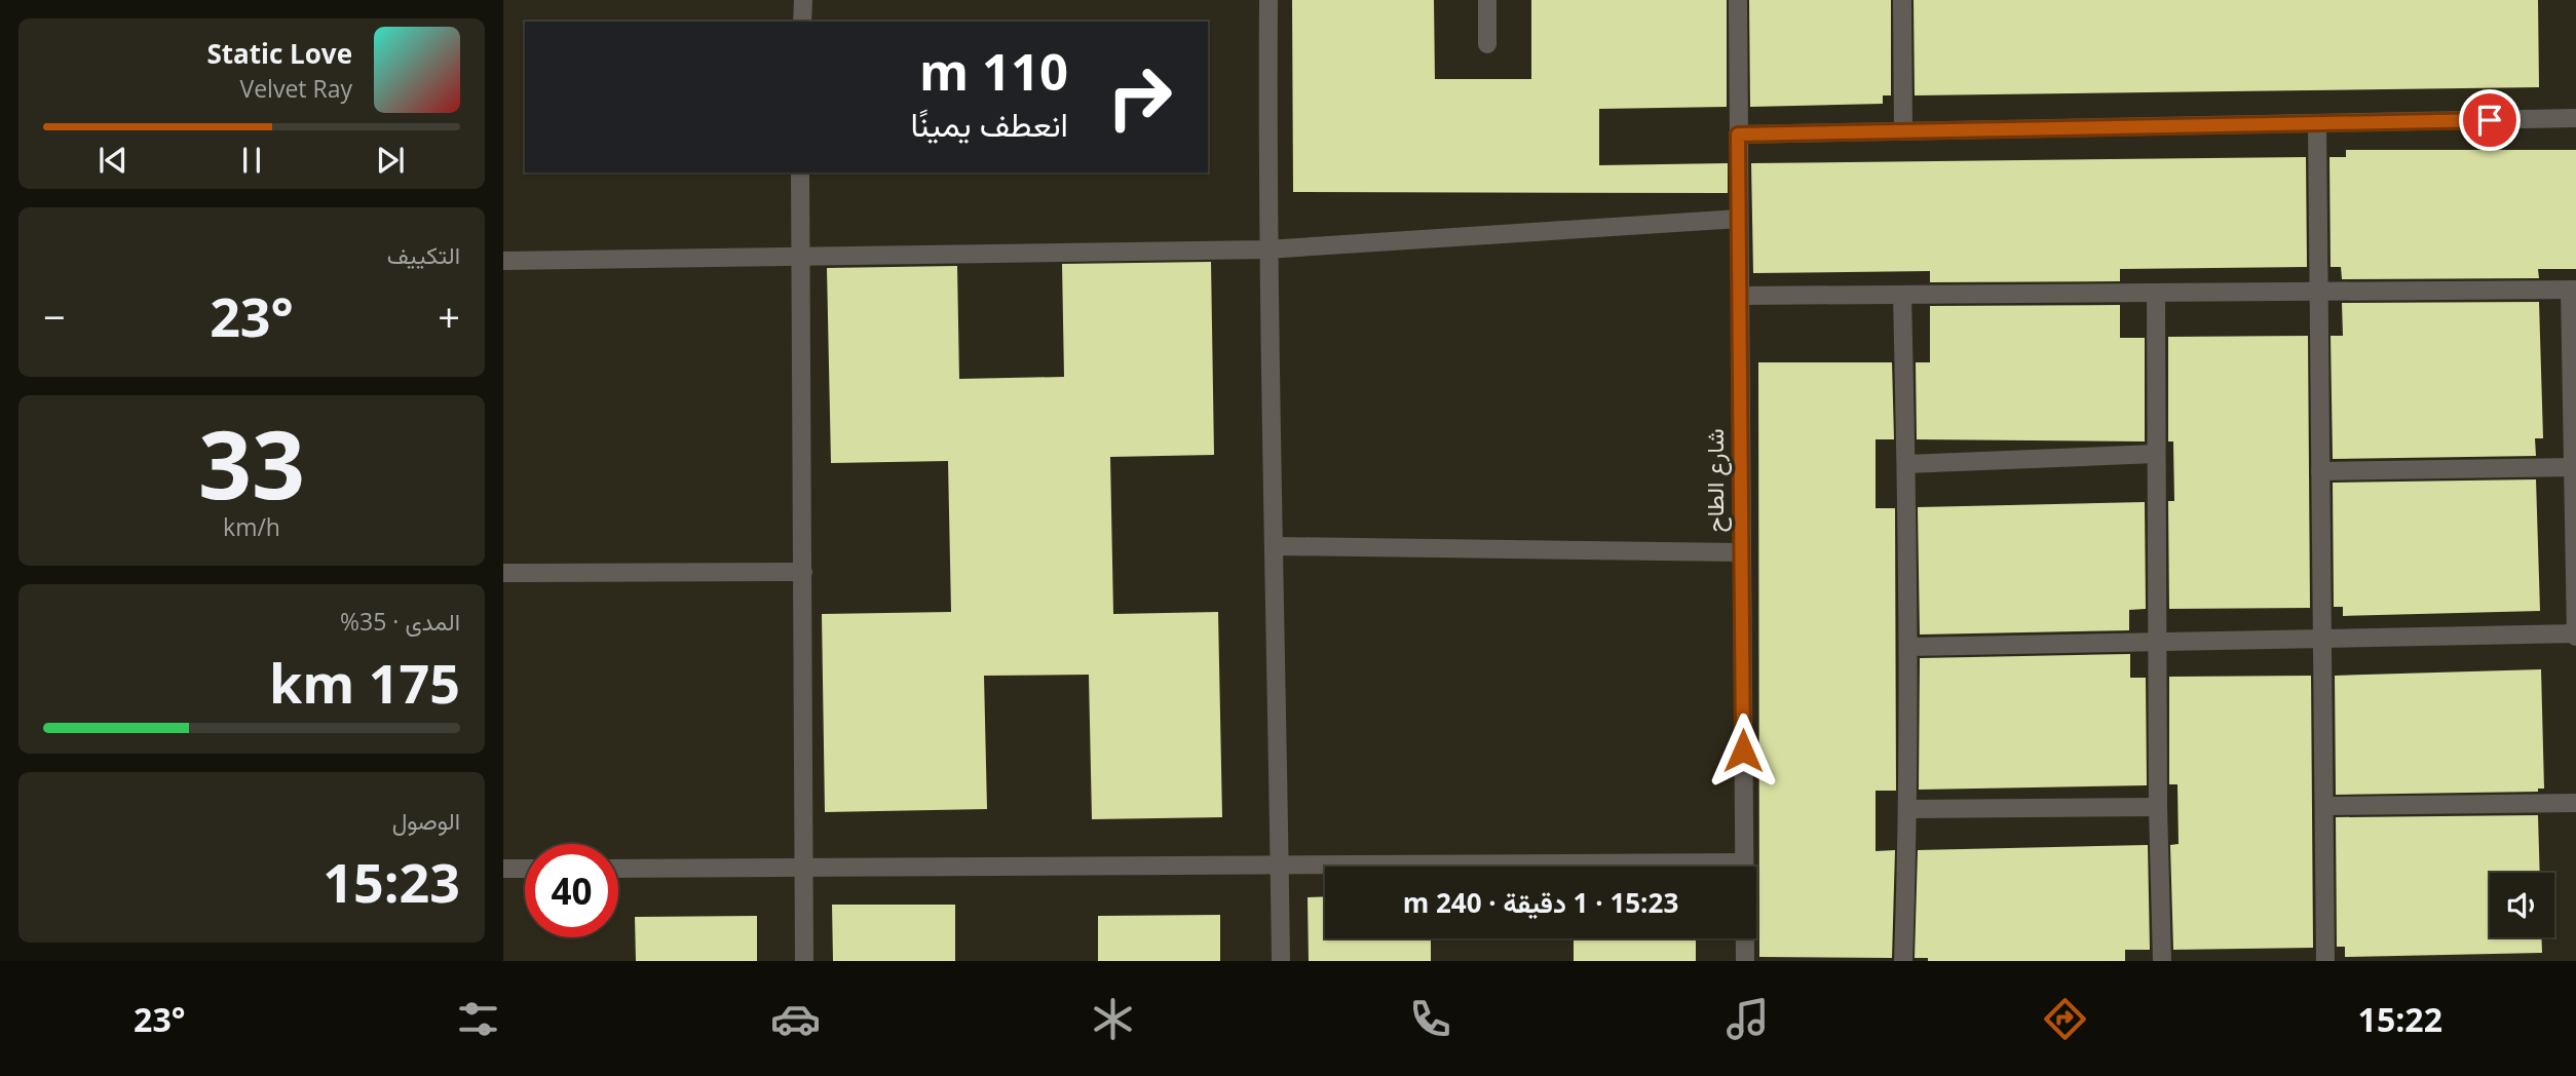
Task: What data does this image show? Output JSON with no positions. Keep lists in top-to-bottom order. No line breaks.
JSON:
{"streets":{"street":["شارع الطاح"]},"page":{"turn":["110 m","انعطف يمينًا"],"song":["Static Love","Velvet Ray"],"tile":["التكييف",["33","km/h"],["المدى · 35%","175 km"],["الوصول","15:23"]],"heat":["−","23°","+"],"limit":"40","trip":"15:23 · 1 دقيقة · 240 m","tabs":["15:22","23°"]}}
